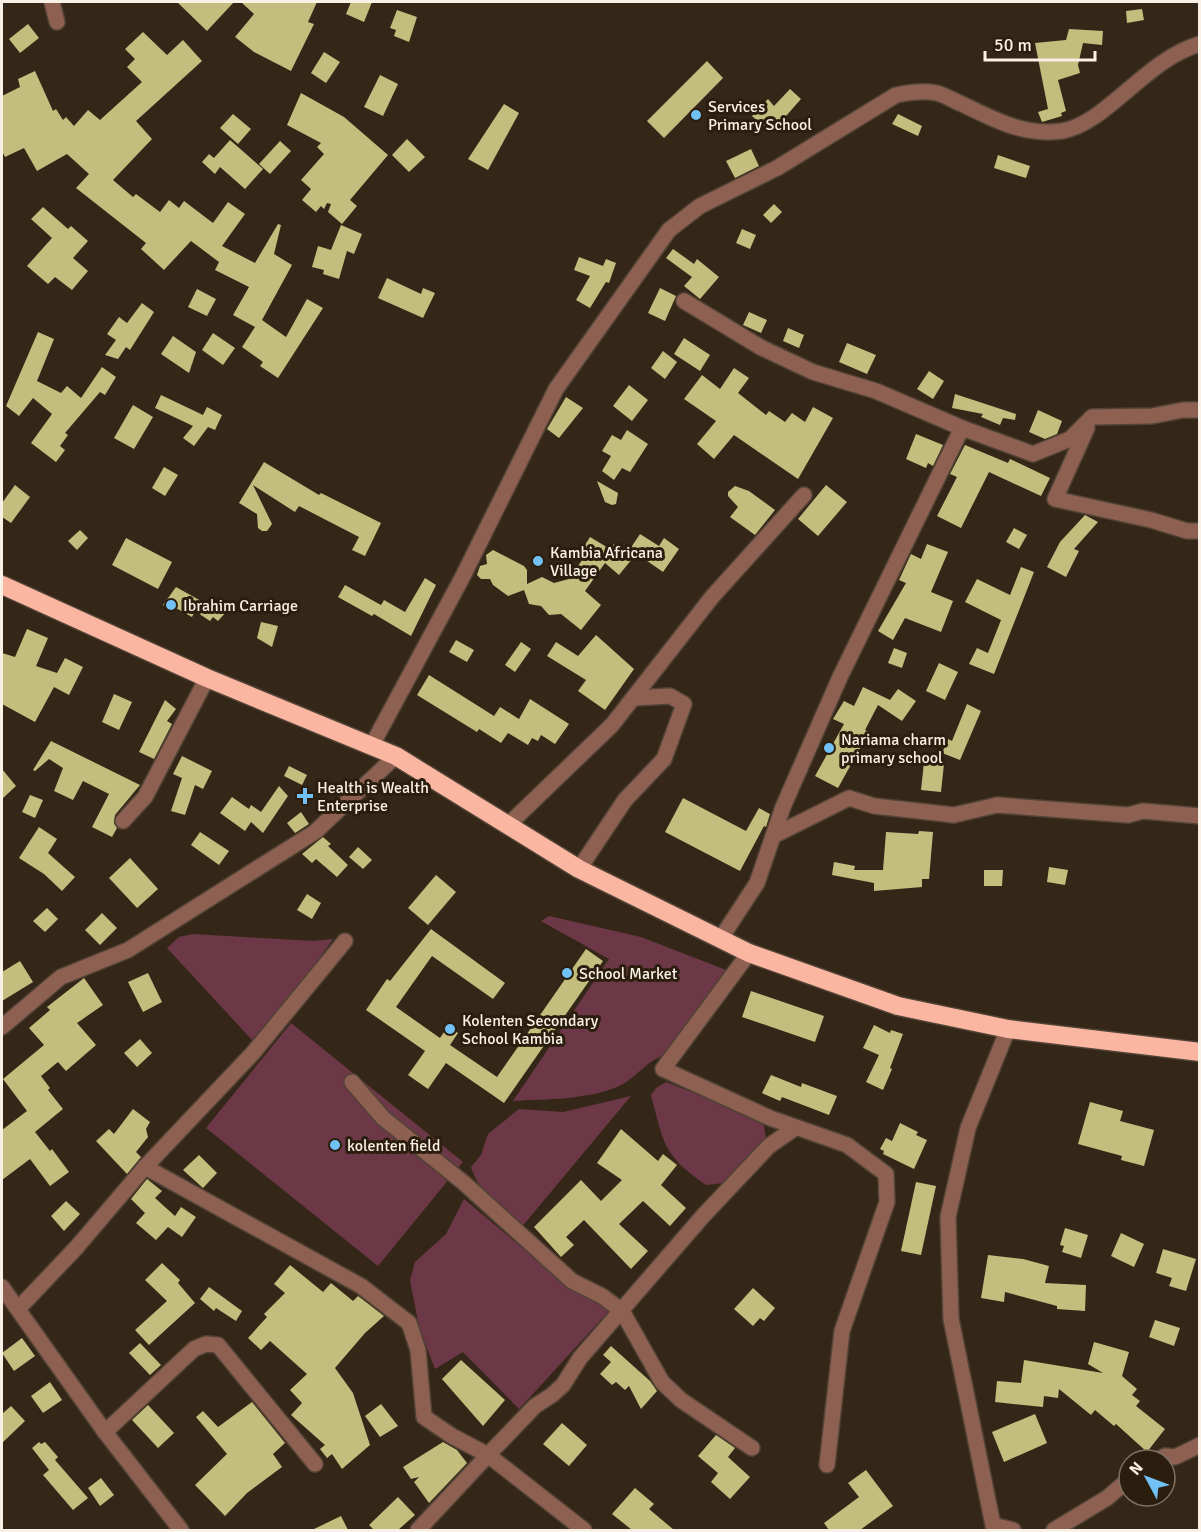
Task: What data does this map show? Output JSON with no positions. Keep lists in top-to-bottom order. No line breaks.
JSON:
{"places":{"other":["Services Primary School","Kambia Africana Village","Ibrahim Carriage","Nariama charm primary school","School Market","Kolenten Secondary School Kambia","kolenten field"],"health":["Health is Wealth Enterprise"]},"scale_bar":"50 m","north":"top left"}
